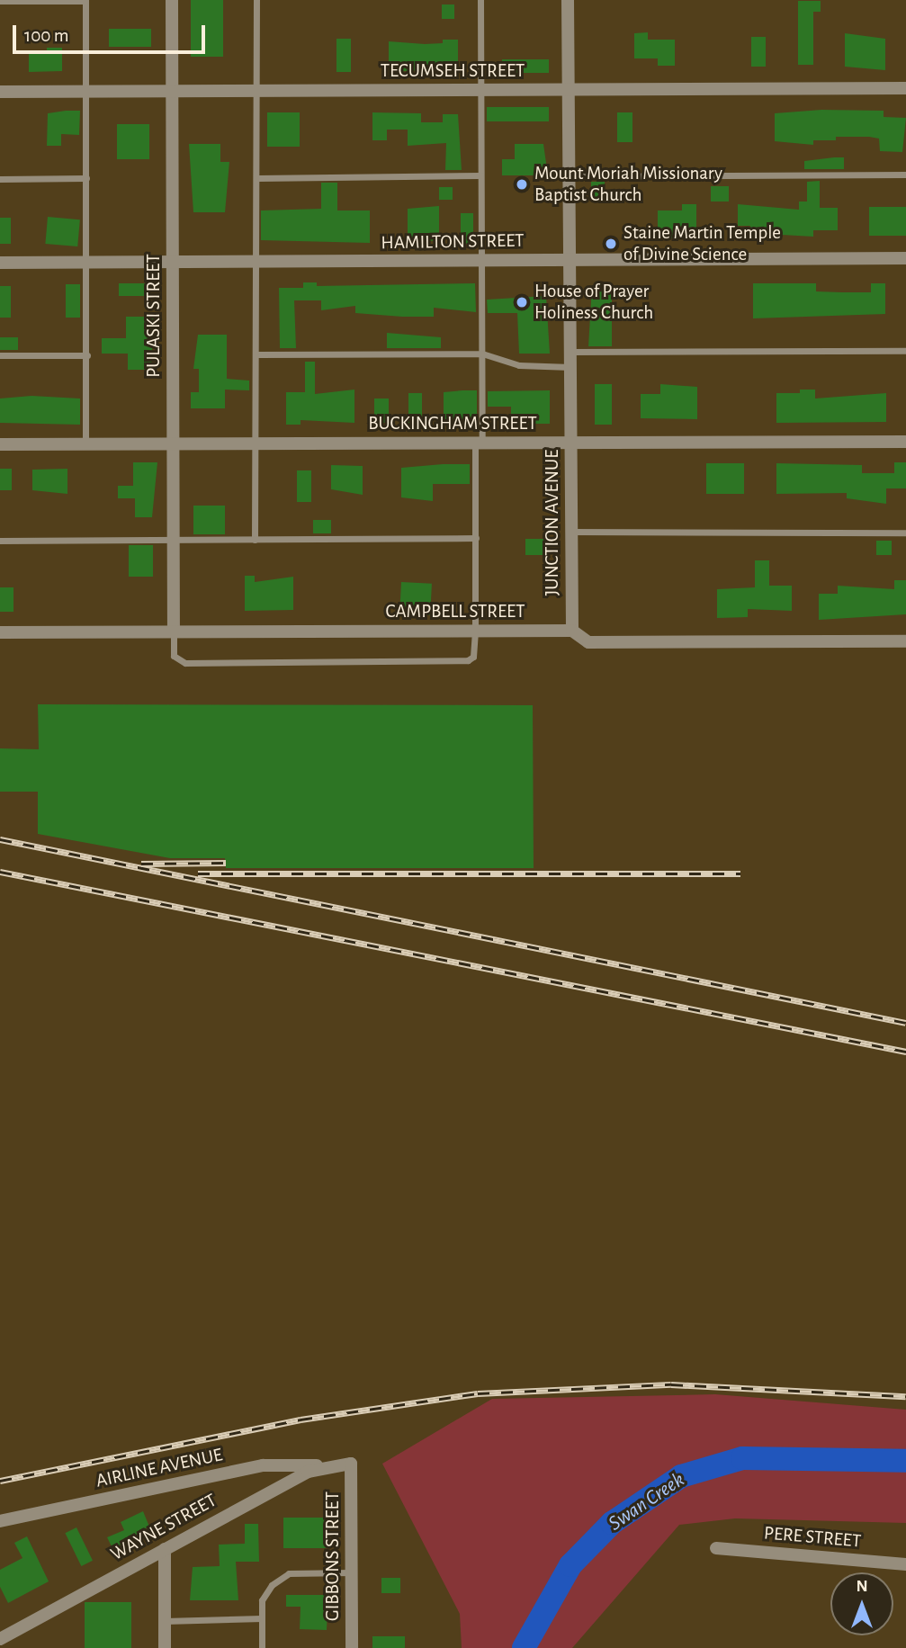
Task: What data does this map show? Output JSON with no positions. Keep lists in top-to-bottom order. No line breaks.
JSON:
{"streets":{"street":["TECUMSEH STREET","HAMILTON STREET","PULASKI STREET","BUCKINGHAM STREET","JUNCTION AVENUE","CAMPBELL STREET","AIRLINE AVENUE","WAYNE STREET","PERE STREET","GIBBONS STREET"]},"crossings":[["TECUMSEH STREET","PULASKI STREET"],["TECUMSEH STREET","JUNCTION AVENUE"],["HAMILTON STREET","PULASKI STREET"],["HAMILTON STREET","JUNCTION AVENUE"],["PULASKI STREET","BUCKINGHAM STREET"],["PULASKI STREET","CAMPBELL STREET"],["BUCKINGHAM STREET","JUNCTION AVENUE"],["JUNCTION AVENUE","CAMPBELL STREET"],["AIRLINE AVENUE","WAYNE STREET"],["WAYNE STREET","GIBBONS STREET"]],"water":["Swan Creek"],"places":["Mount Moriah Missionary Baptist Church","Staine Martin Temple of Divine Science","House of Prayer Holiness Church"],"scale_bar":"100 m","north":"top"}
